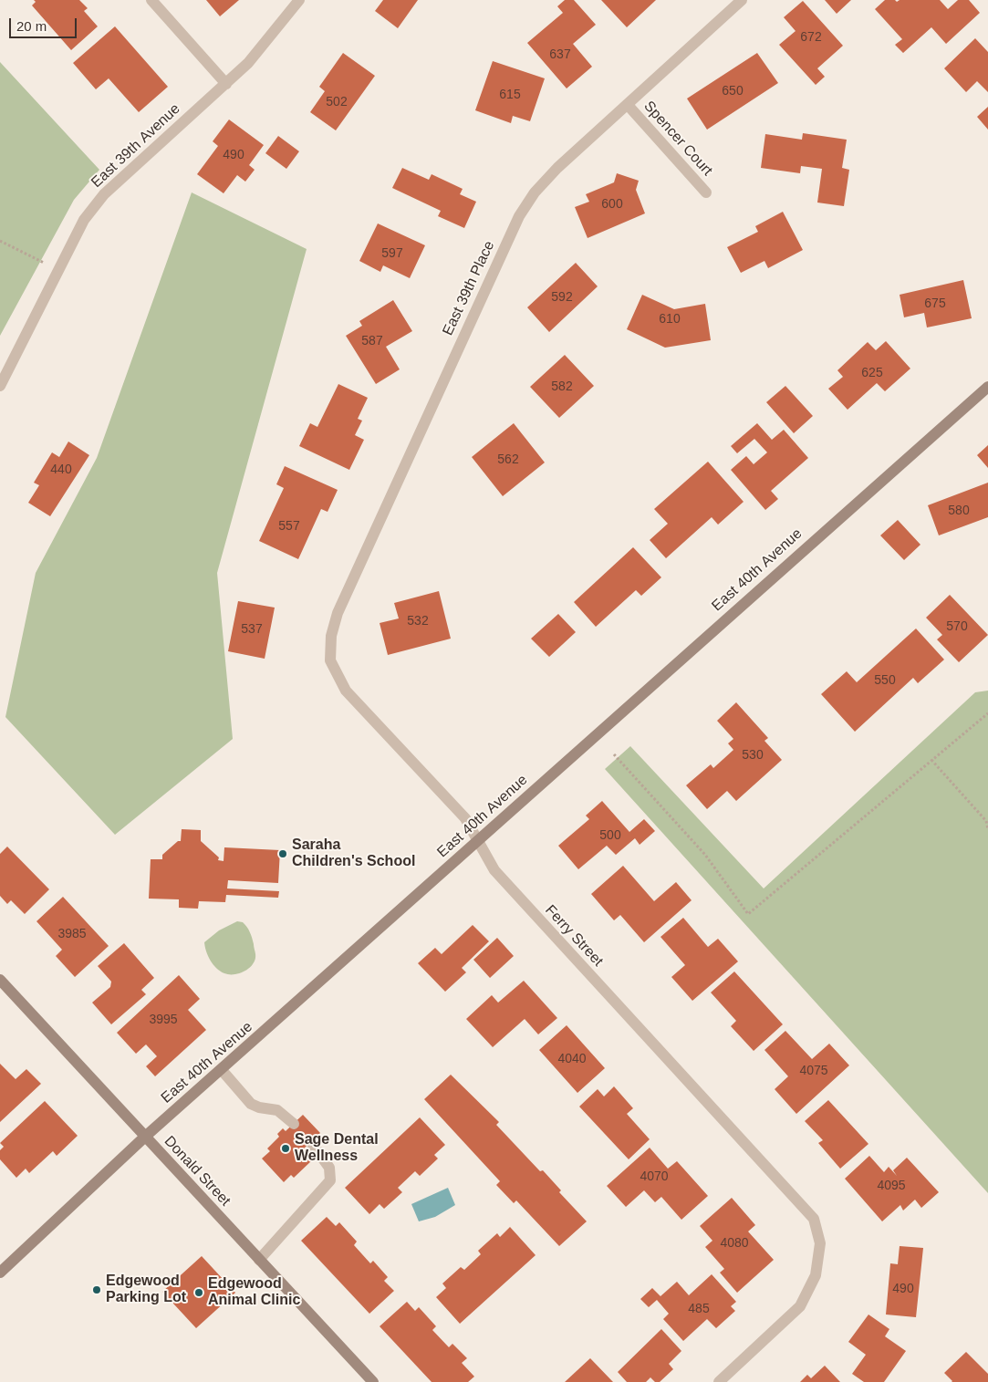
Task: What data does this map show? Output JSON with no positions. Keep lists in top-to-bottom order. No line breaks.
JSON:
{"streets":{"street":["Spencer Court","East 39th Avenue","East 39th Place","East 40th Avenue","Ferry Street","Donald Street"]},"crossings":[["Spencer Court","East 39th Place"],["East 39th Place","Ferry Street"],["East 40th Avenue","Ferry Street"],["East 40th Avenue","Donald Street"]],"places":["Saraha Children's School","Sage Dental Wellness","Edgewood Parking Lot","Edgewood Animal Clinic"],"house_numbers":["672","637","650","615","502","490","600","597","592","675","610","587","625","582","562","440","580","557","532","570","537","550","530","500","3985","3995","4040","4075","4070","4095","4080","490","485"],"scale_bar":"20 m"}
